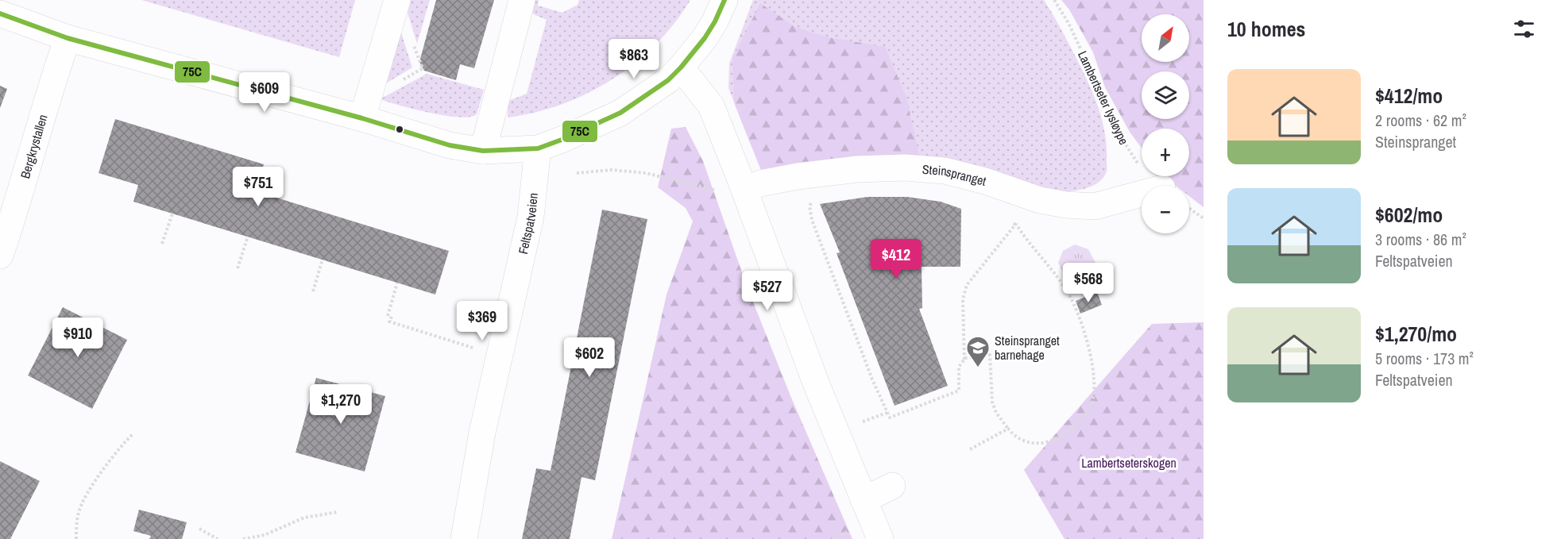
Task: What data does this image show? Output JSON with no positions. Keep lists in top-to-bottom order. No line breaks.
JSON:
{"streets":{"street":["Bergkrystallen","Steinspranget","Feltspatveien"],"path":["Lambertseter lysløype"]},"parks":["Lambertseterskogen"],"places":{"school or university":["Steinspranget barnehage"]},"lines":["transit line 75C"],"north":"top right","page":{"heading":"10 homes","map_buttons":["+","−"],"price":["$863","$609","$751","$412","$568","$527","$369","$910","$602","$1,270"],"list":[{"name":"$412/mo","note":"2 rooms · 62 m² · Steinspranget"},{"name":"$602/mo","note":"3 rooms · 86 m² · Feltspatveien"},{"name":"$1,270/mo","note":"5 rooms · 173 m² · Feltspatveien"}]}}
